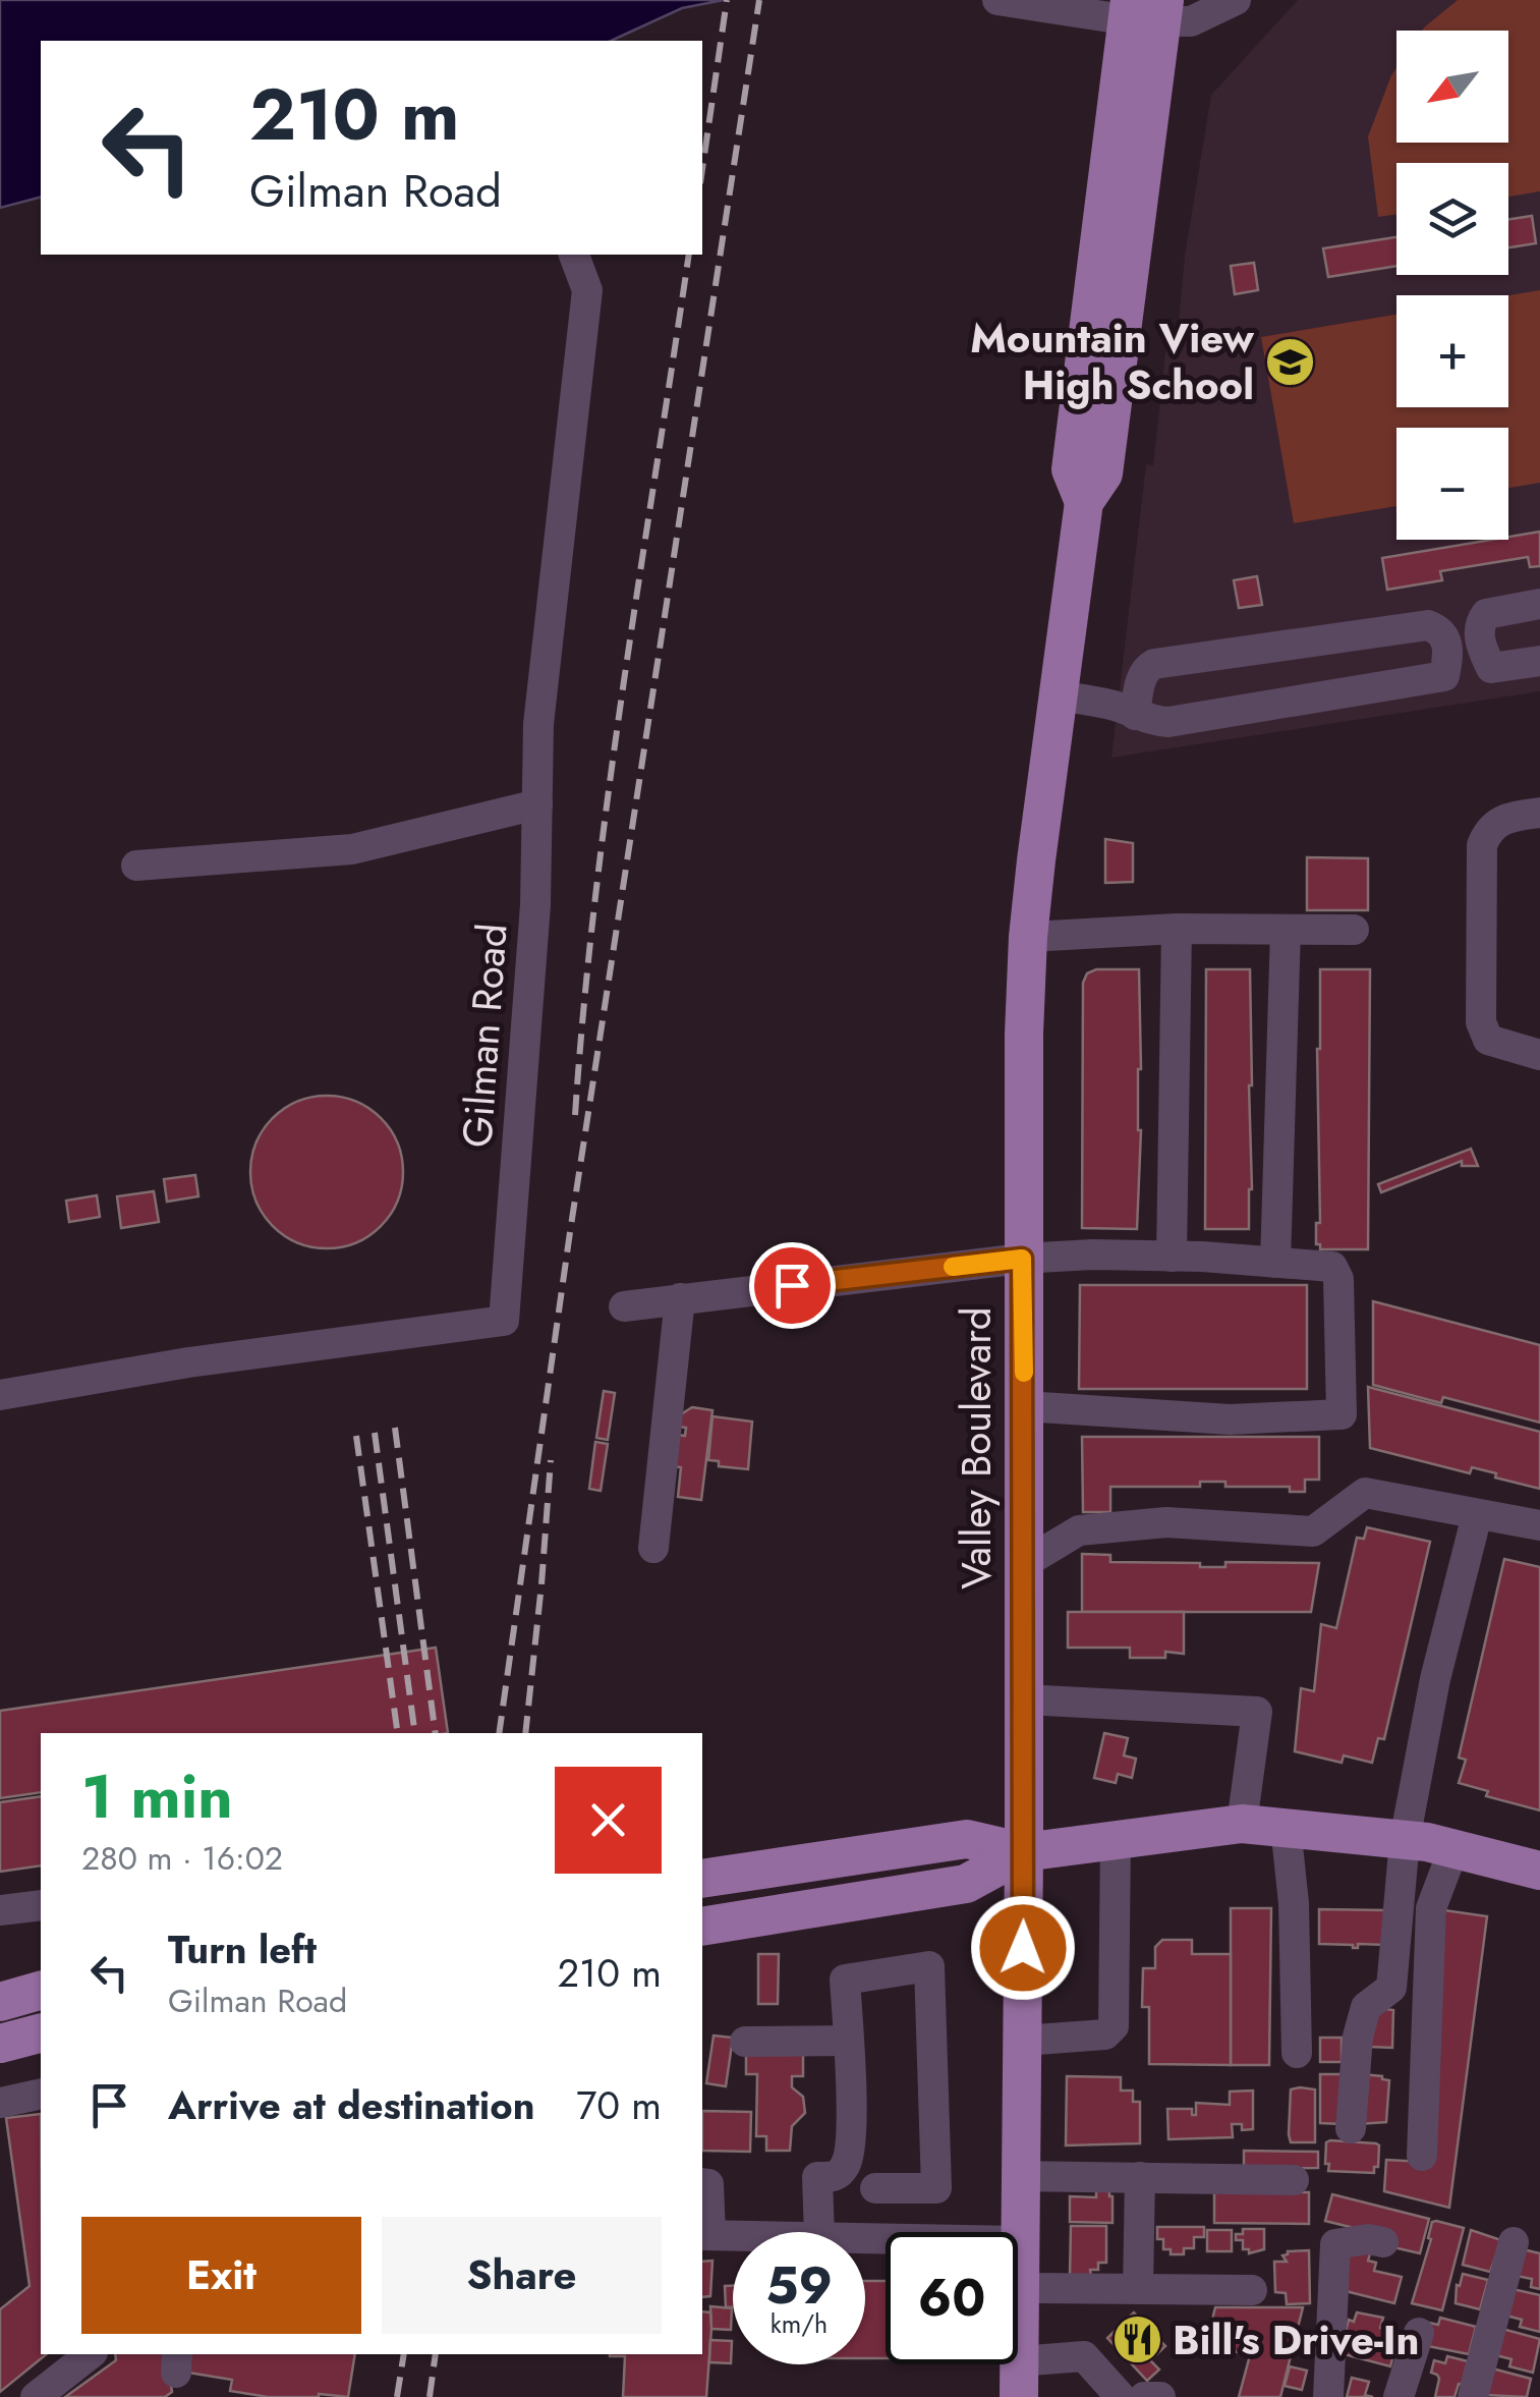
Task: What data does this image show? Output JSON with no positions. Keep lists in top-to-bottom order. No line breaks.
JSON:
{"streets":{"main road":["Valley Boulevard"],"street":["Gilman Road"]},"places":{"school or university":["Mountain View High School"],"restaurant":["Bill's Drive-In"]},"north":"bottom left","page":{"map_buttons":["+","−"],"turn":["210 m","Gilman Road"],"heading":["1 min","280 m · 16:02"],"list":[{"name":"Turn left","note":"Gilman Road","value":"210 m"},{"name":"Arrive at destination","value":"70 m"}],"buttons":["Exit","Share"],"speed":"59 km/h","limit":"60"}}
